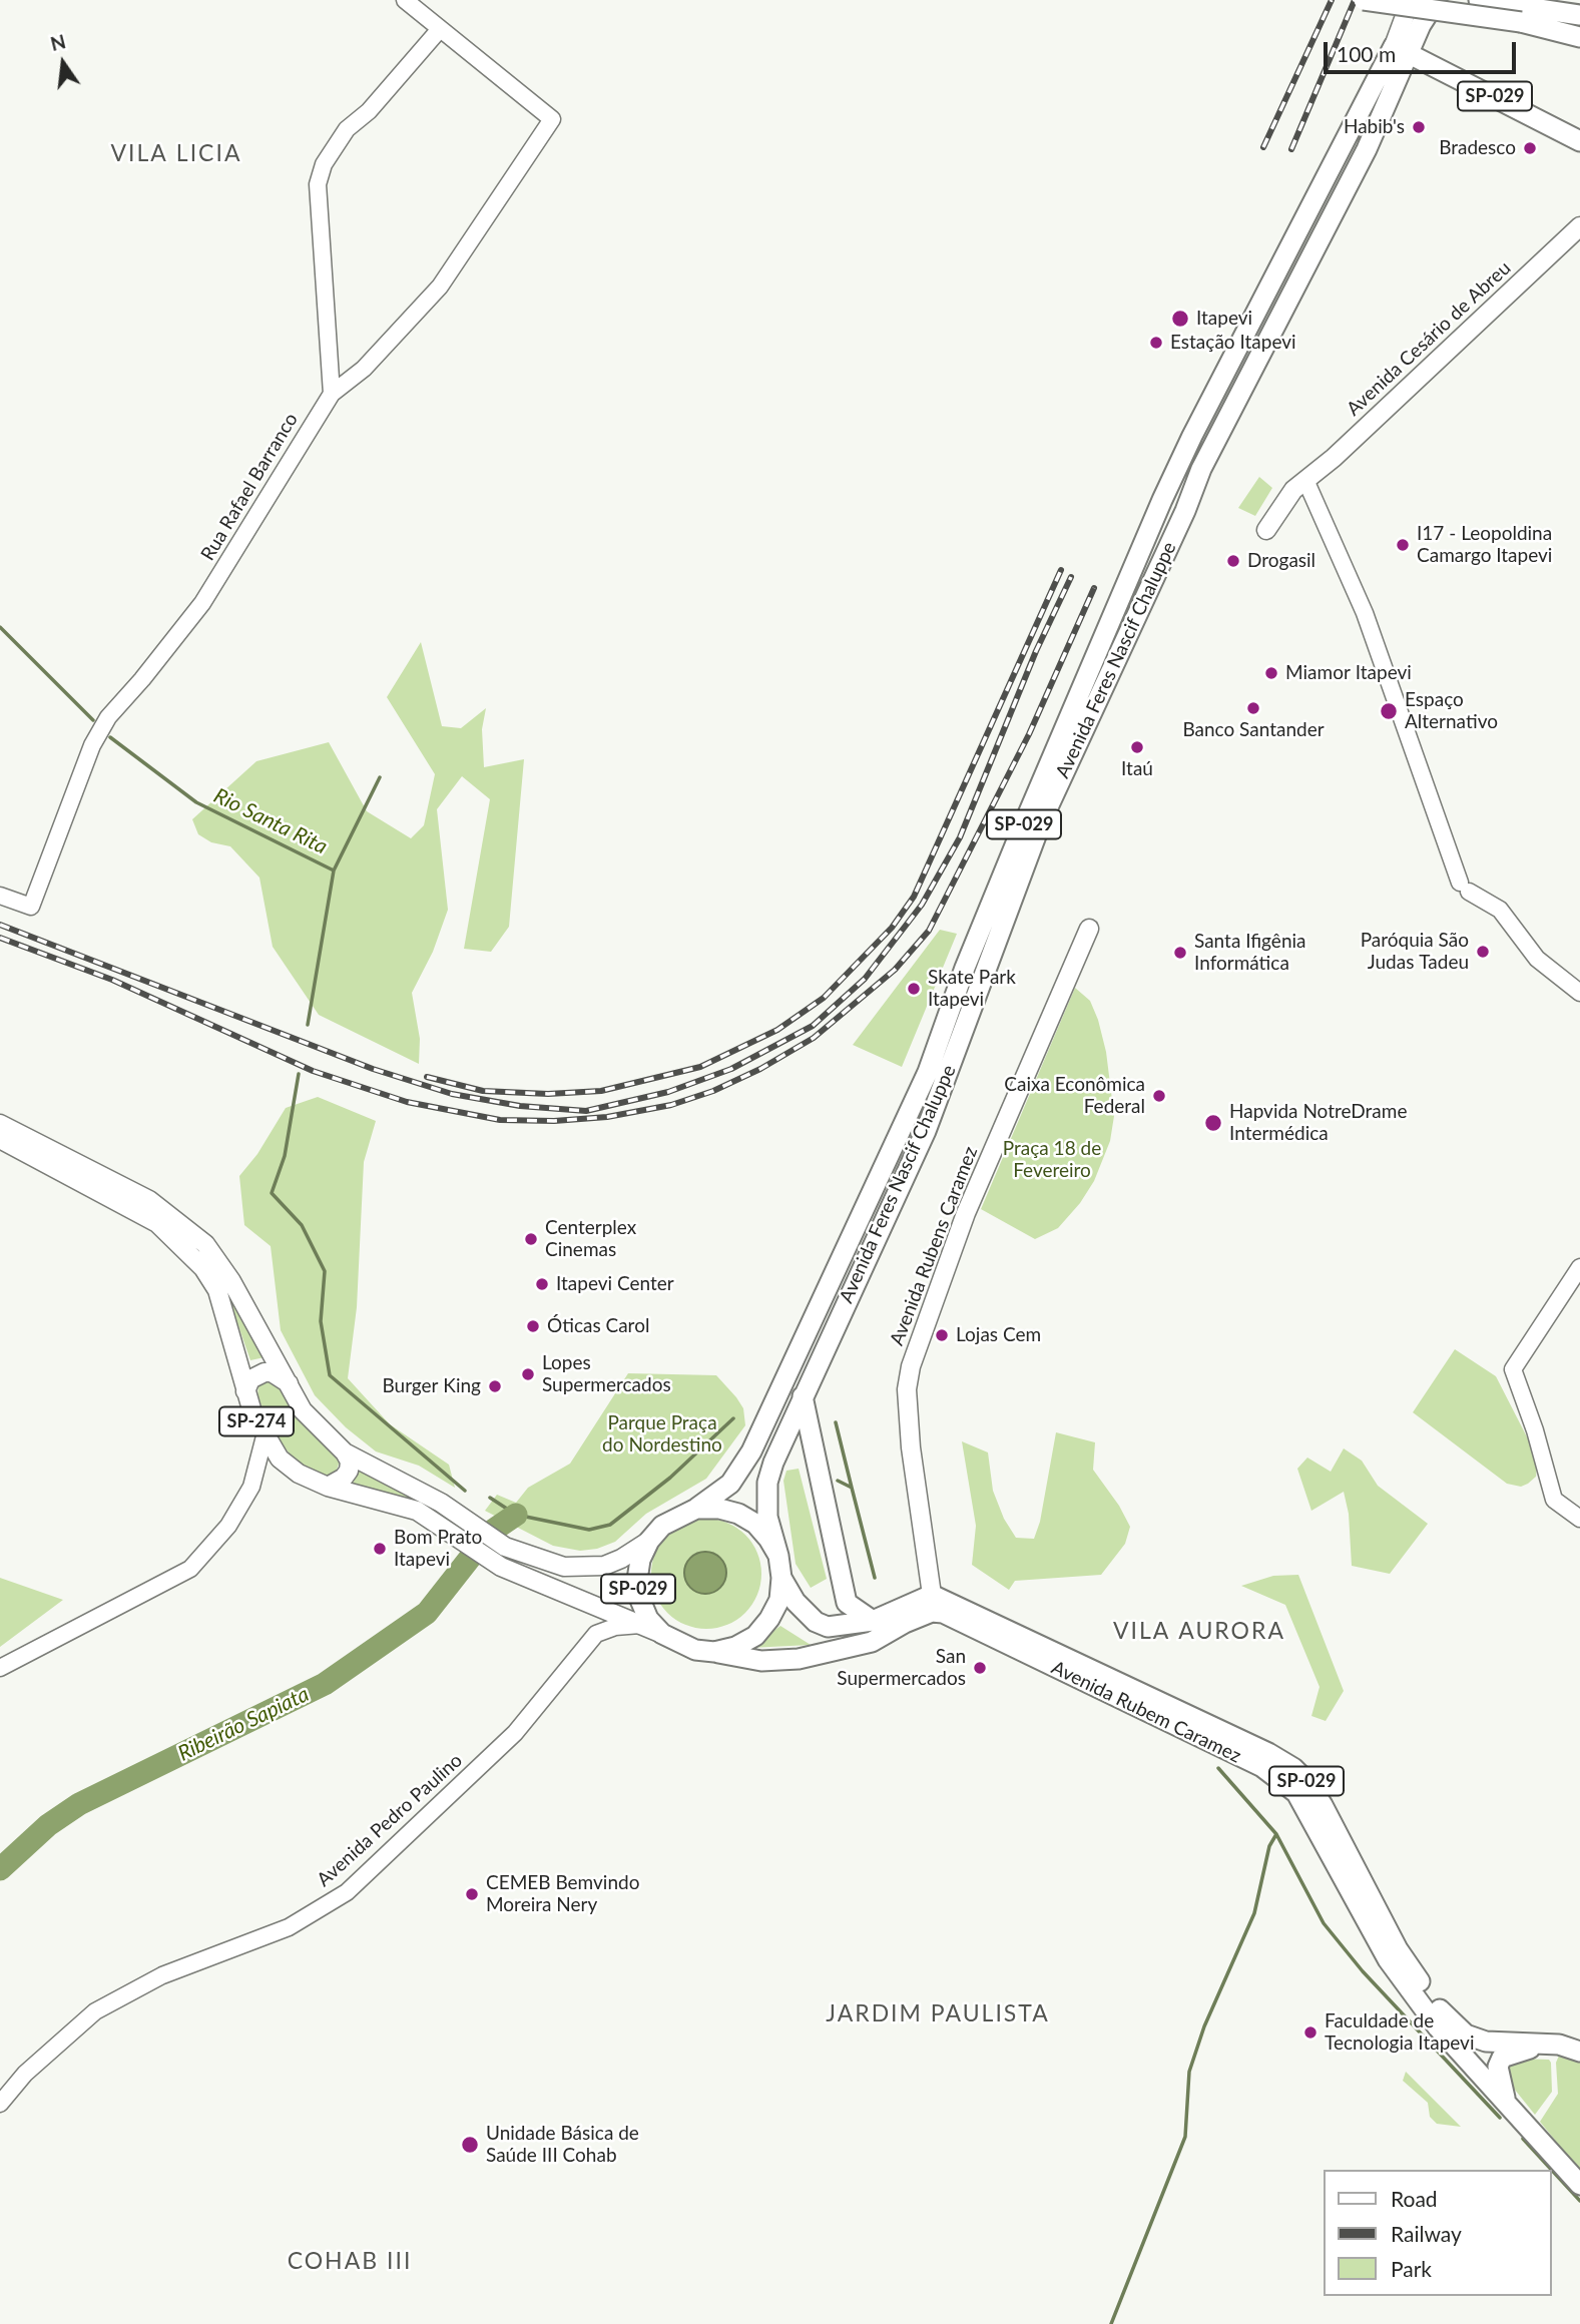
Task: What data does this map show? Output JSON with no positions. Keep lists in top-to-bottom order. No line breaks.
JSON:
{"streets":{"highway":["SP-029","Avenida Feres Nascif Chaluppe","Avenida Rubem Caramez"],"main road":["Avenida Cesário de Abreu","Avenida Rubens Caramez","SP-274"],"street":["Rua Rafael Barranco","Avenida Pedro Paulino"]},"crossings":[["SP-029","Avenida Feres Nascif Chaluppe"],["SP-029","Avenida Rubens Caramez"],["SP-029","SP-274"],["SP-029","Avenida Rubem Caramez"],["Avenida Feres Nascif Chaluppe","SP-274"],["Avenida Rubens Caramez","Avenida Rubem Caramez"],["SP-274","Avenida Pedro Paulino"]],"districts":["VILA LICIA","VILA AURORA","JARDIM PAULISTA","COHAB III"],"water":["Rio Santa Rita","Ribeirão Sapiata"],"parks":["Praça 18 de Fevereiro","Parque Praça do Nordestino"],"places":["Habib's","Bradesco","Itapevi","Estação Itapevi","I17 - Leopoldina Camargo Itapevi","Drogasil","Miamor Itapevi","Banco Santander","Espaço Alternativo","Itaú","Paróquia São Judas Tadeu","Santa Ifigênia Informática","Skate Park Itapevi","Caixa Econômica Federal","Hapvida NotreDrame Intermédica","Centerplex Cinemas","Itapevi Center","Óticas Carol","Lojas Cem","Lopes Supermercados","Burger King","Bom Prato Itapevi","San Supermercados","CEMEB Bemvindo Moreira Nery","Faculdade de Tecnologia Itapevi","Unidade Básica de Saúde III Cohab"],"legend":["Road","Railway","Park"],"scale_bar":"100 m","north":"top"}
